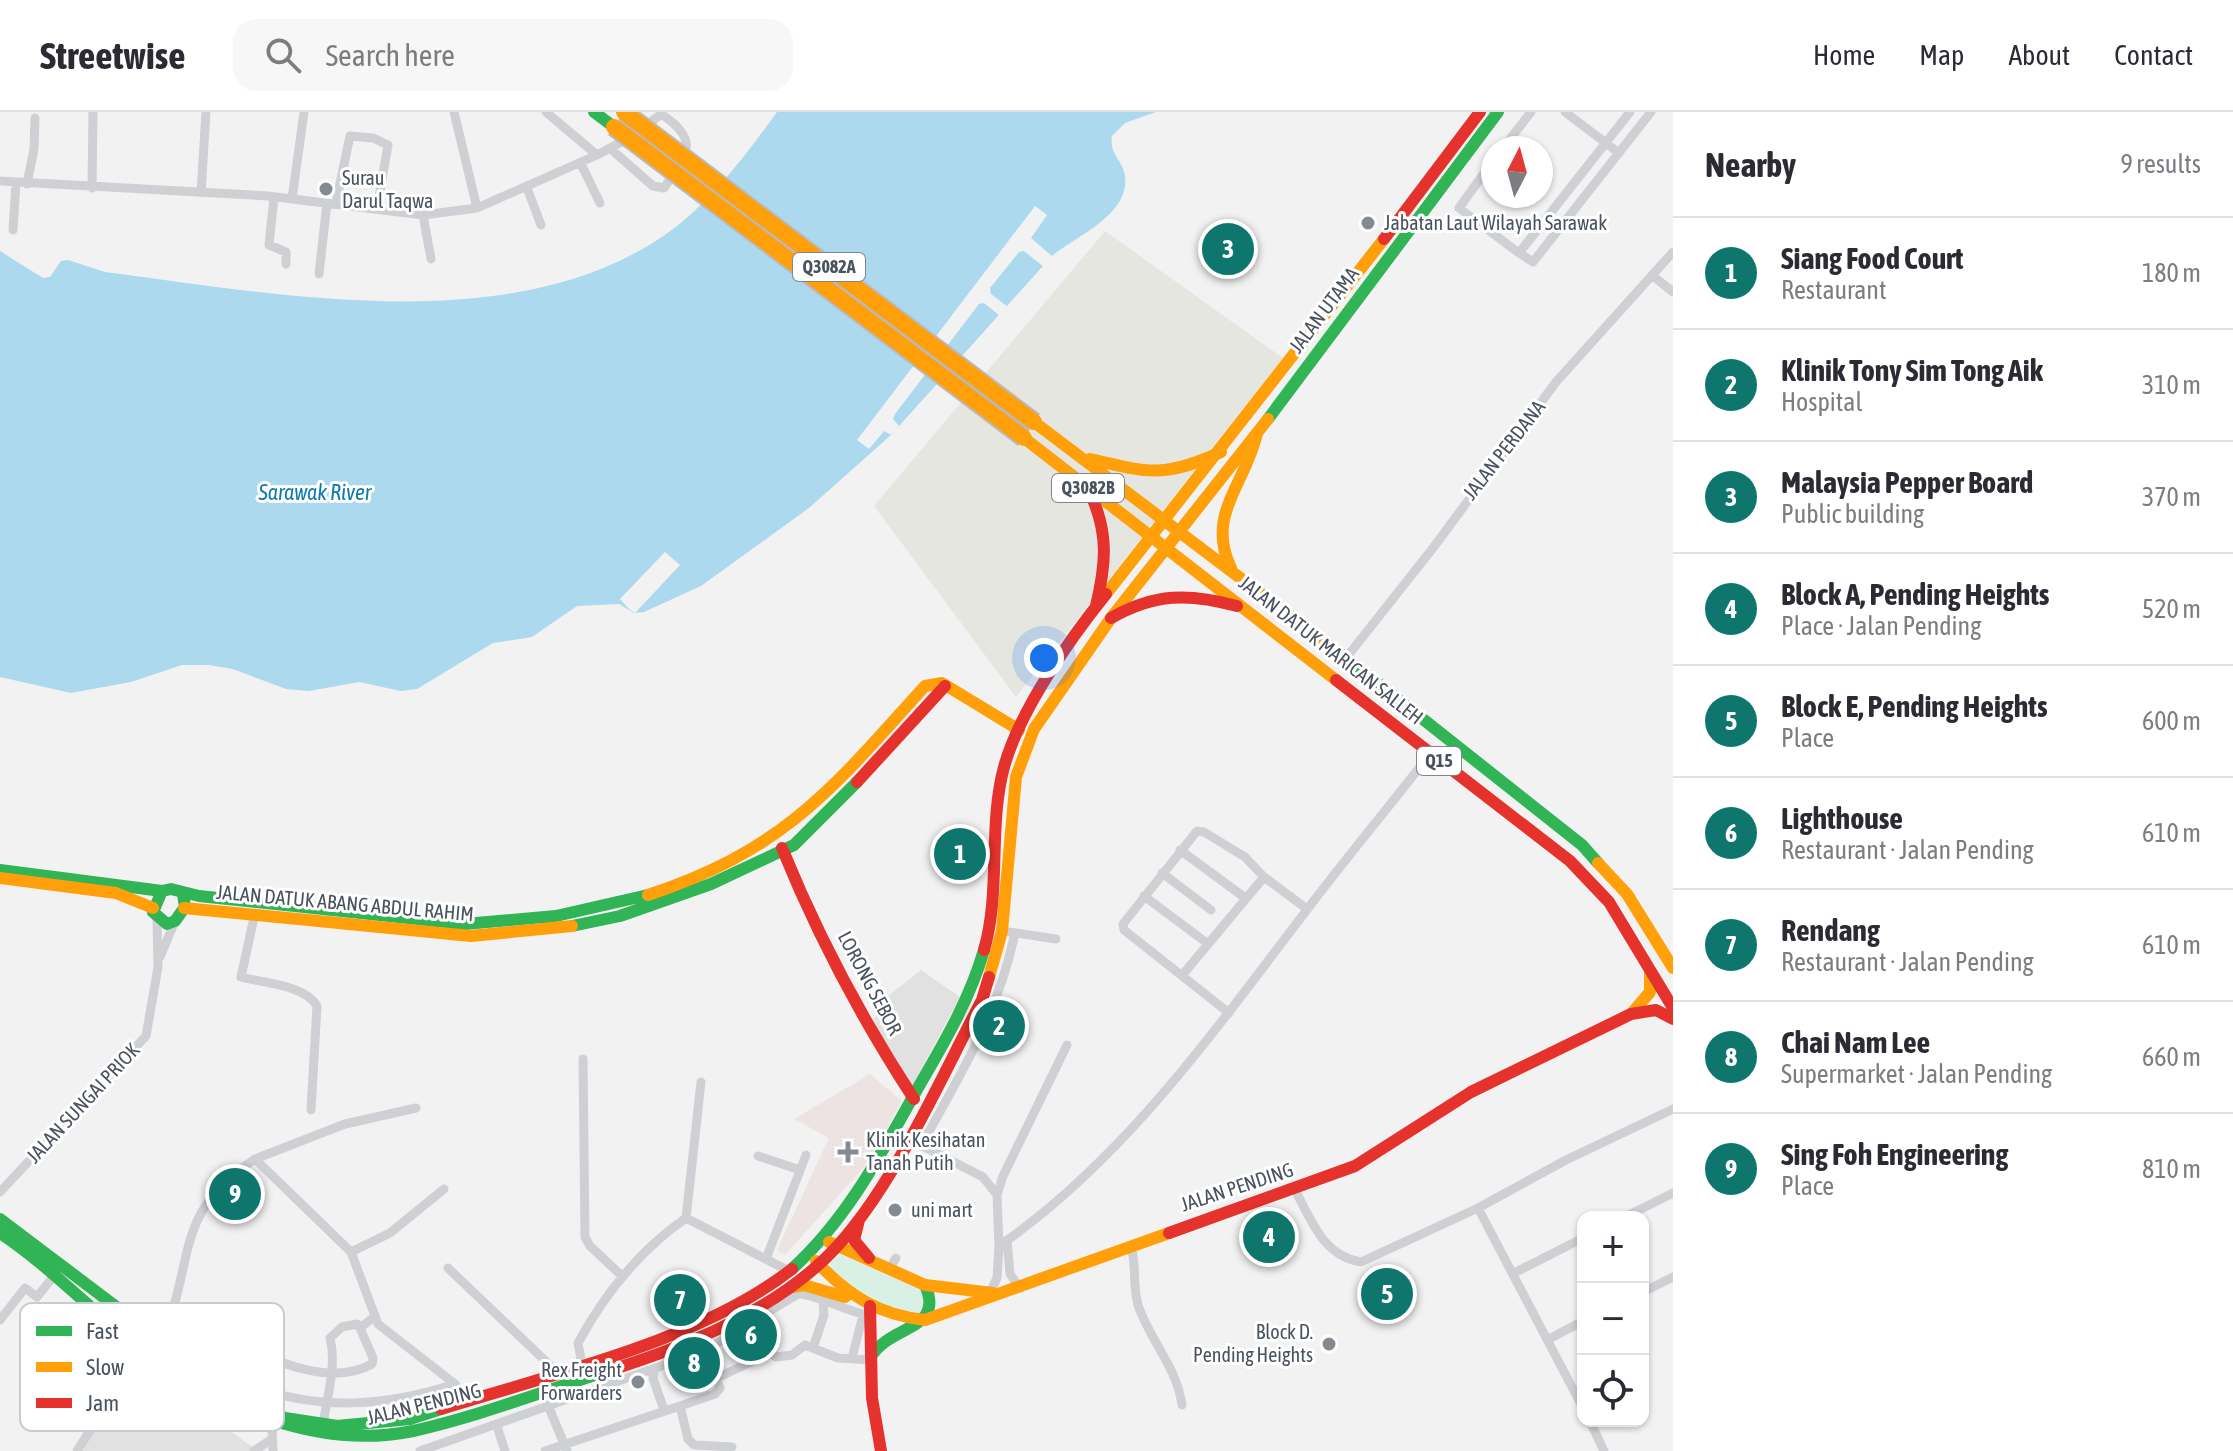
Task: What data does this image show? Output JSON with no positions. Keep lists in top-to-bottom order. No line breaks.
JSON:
{"streets":{"main road":["Q3082A","JALAN UTAMA","Q3082B","JALAN DATUK MARICAN SALLEH","Q15","JALAN DATUK ABANG ABDUL RAHIM","LORONG SEBOR","JALAN PENDING"],"street":["JALAN PERDANA","JALAN SUNGAI PRIOK"]},"crossings":[["Q3082A","JALAN UTAMA"],["Q3082A","JALAN DATUK MARICAN SALLEH"],["JALAN UTAMA","Q3082B"],["JALAN UTAMA","JALAN DATUK MARICAN SALLEH"],["JALAN UTAMA","JALAN PENDING"],["JALAN PERDANA","JALAN DATUK MARICAN SALLEH"],["Q3082B","JALAN DATUK MARICAN SALLEH"]],"water":["Sarawak River"],"places":{"other":["Surau Darul Taqwa","Jabatan Laut Wilayah Sarawak","uni mart","Block D. Pending Heights","Rex Freight Forwarders"],"health":["Klinik Kesihatan Tanah Putih"]},"legend":["Fast","Slow","Jam"],"north":"top","page":{"header":"Streetwise","search":"Search here","nav":["Home","Map","About","Contact"],"heading":["Nearby","9 results"],"list":[{"mark":"1","name":"Siang Food Court","note":"Restaurant","value":"180 m"},{"mark":"2","name":"Klinik Tony Sim Tong Aik","note":"Hospital","value":"310 m"},{"mark":"3","name":"Malaysia Pepper Board","note":"Public building","value":"370 m"},{"mark":"4","name":"Block A, Pending Heights","note":"Place · Jalan Pending","value":"520 m"},{"mark":"5","name":"Block E, Pending Heights","note":"Place","value":"600 m"},{"mark":"6","name":"Lighthouse","note":"Restaurant · Jalan Pending","value":"610 m"},{"mark":"7","name":"Rendang","note":"Restaurant · Jalan Pending","value":"610 m"},{"mark":"8","name":"Chai Nam Lee","note":"Supermarket · Jalan Pending","value":"660 m"},{"mark":"9","name":"Sing Foh Engineering","note":"Place","value":"810 m"}],"pins":["3","1","2","9","4","5","7","6","8"],"map_buttons":["+","−"]}}
